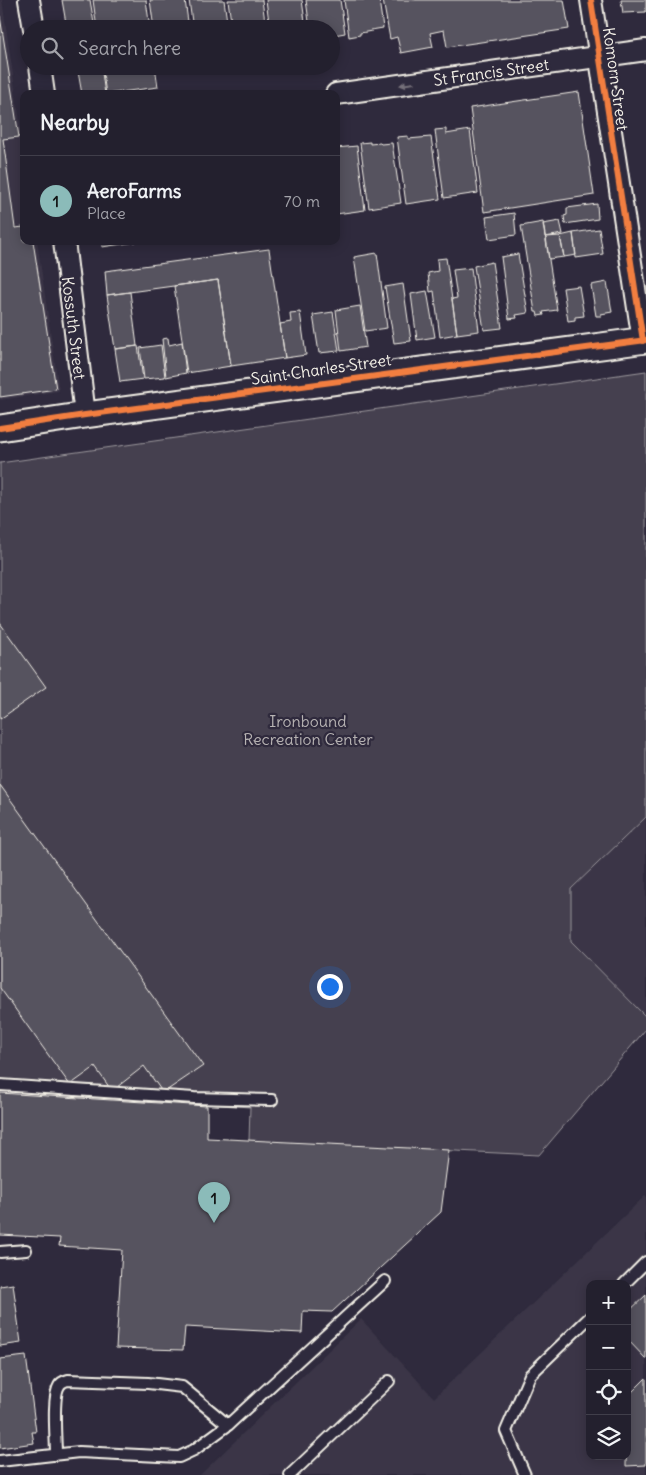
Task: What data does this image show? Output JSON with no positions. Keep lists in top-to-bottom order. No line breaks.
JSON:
{"streets":{"street":["St Francis Street","Komorn Street","Kossuth Street","Saint Charles Street"]},"crossings":[["St Francis Street","Komorn Street"],["Komorn Street","Saint Charles Street"],["Kossuth Street","Saint Charles Street"]],"one_way":["St Francis Street"],"parks":["Ironbound Recreation Center"],"page":{"search":"Search here","heading":"Nearby","list":[{"mark":"1","name":"AeroFarms","note":"Place","value":"70 m"}],"pins":"1","map_buttons":["+","−"]}}
